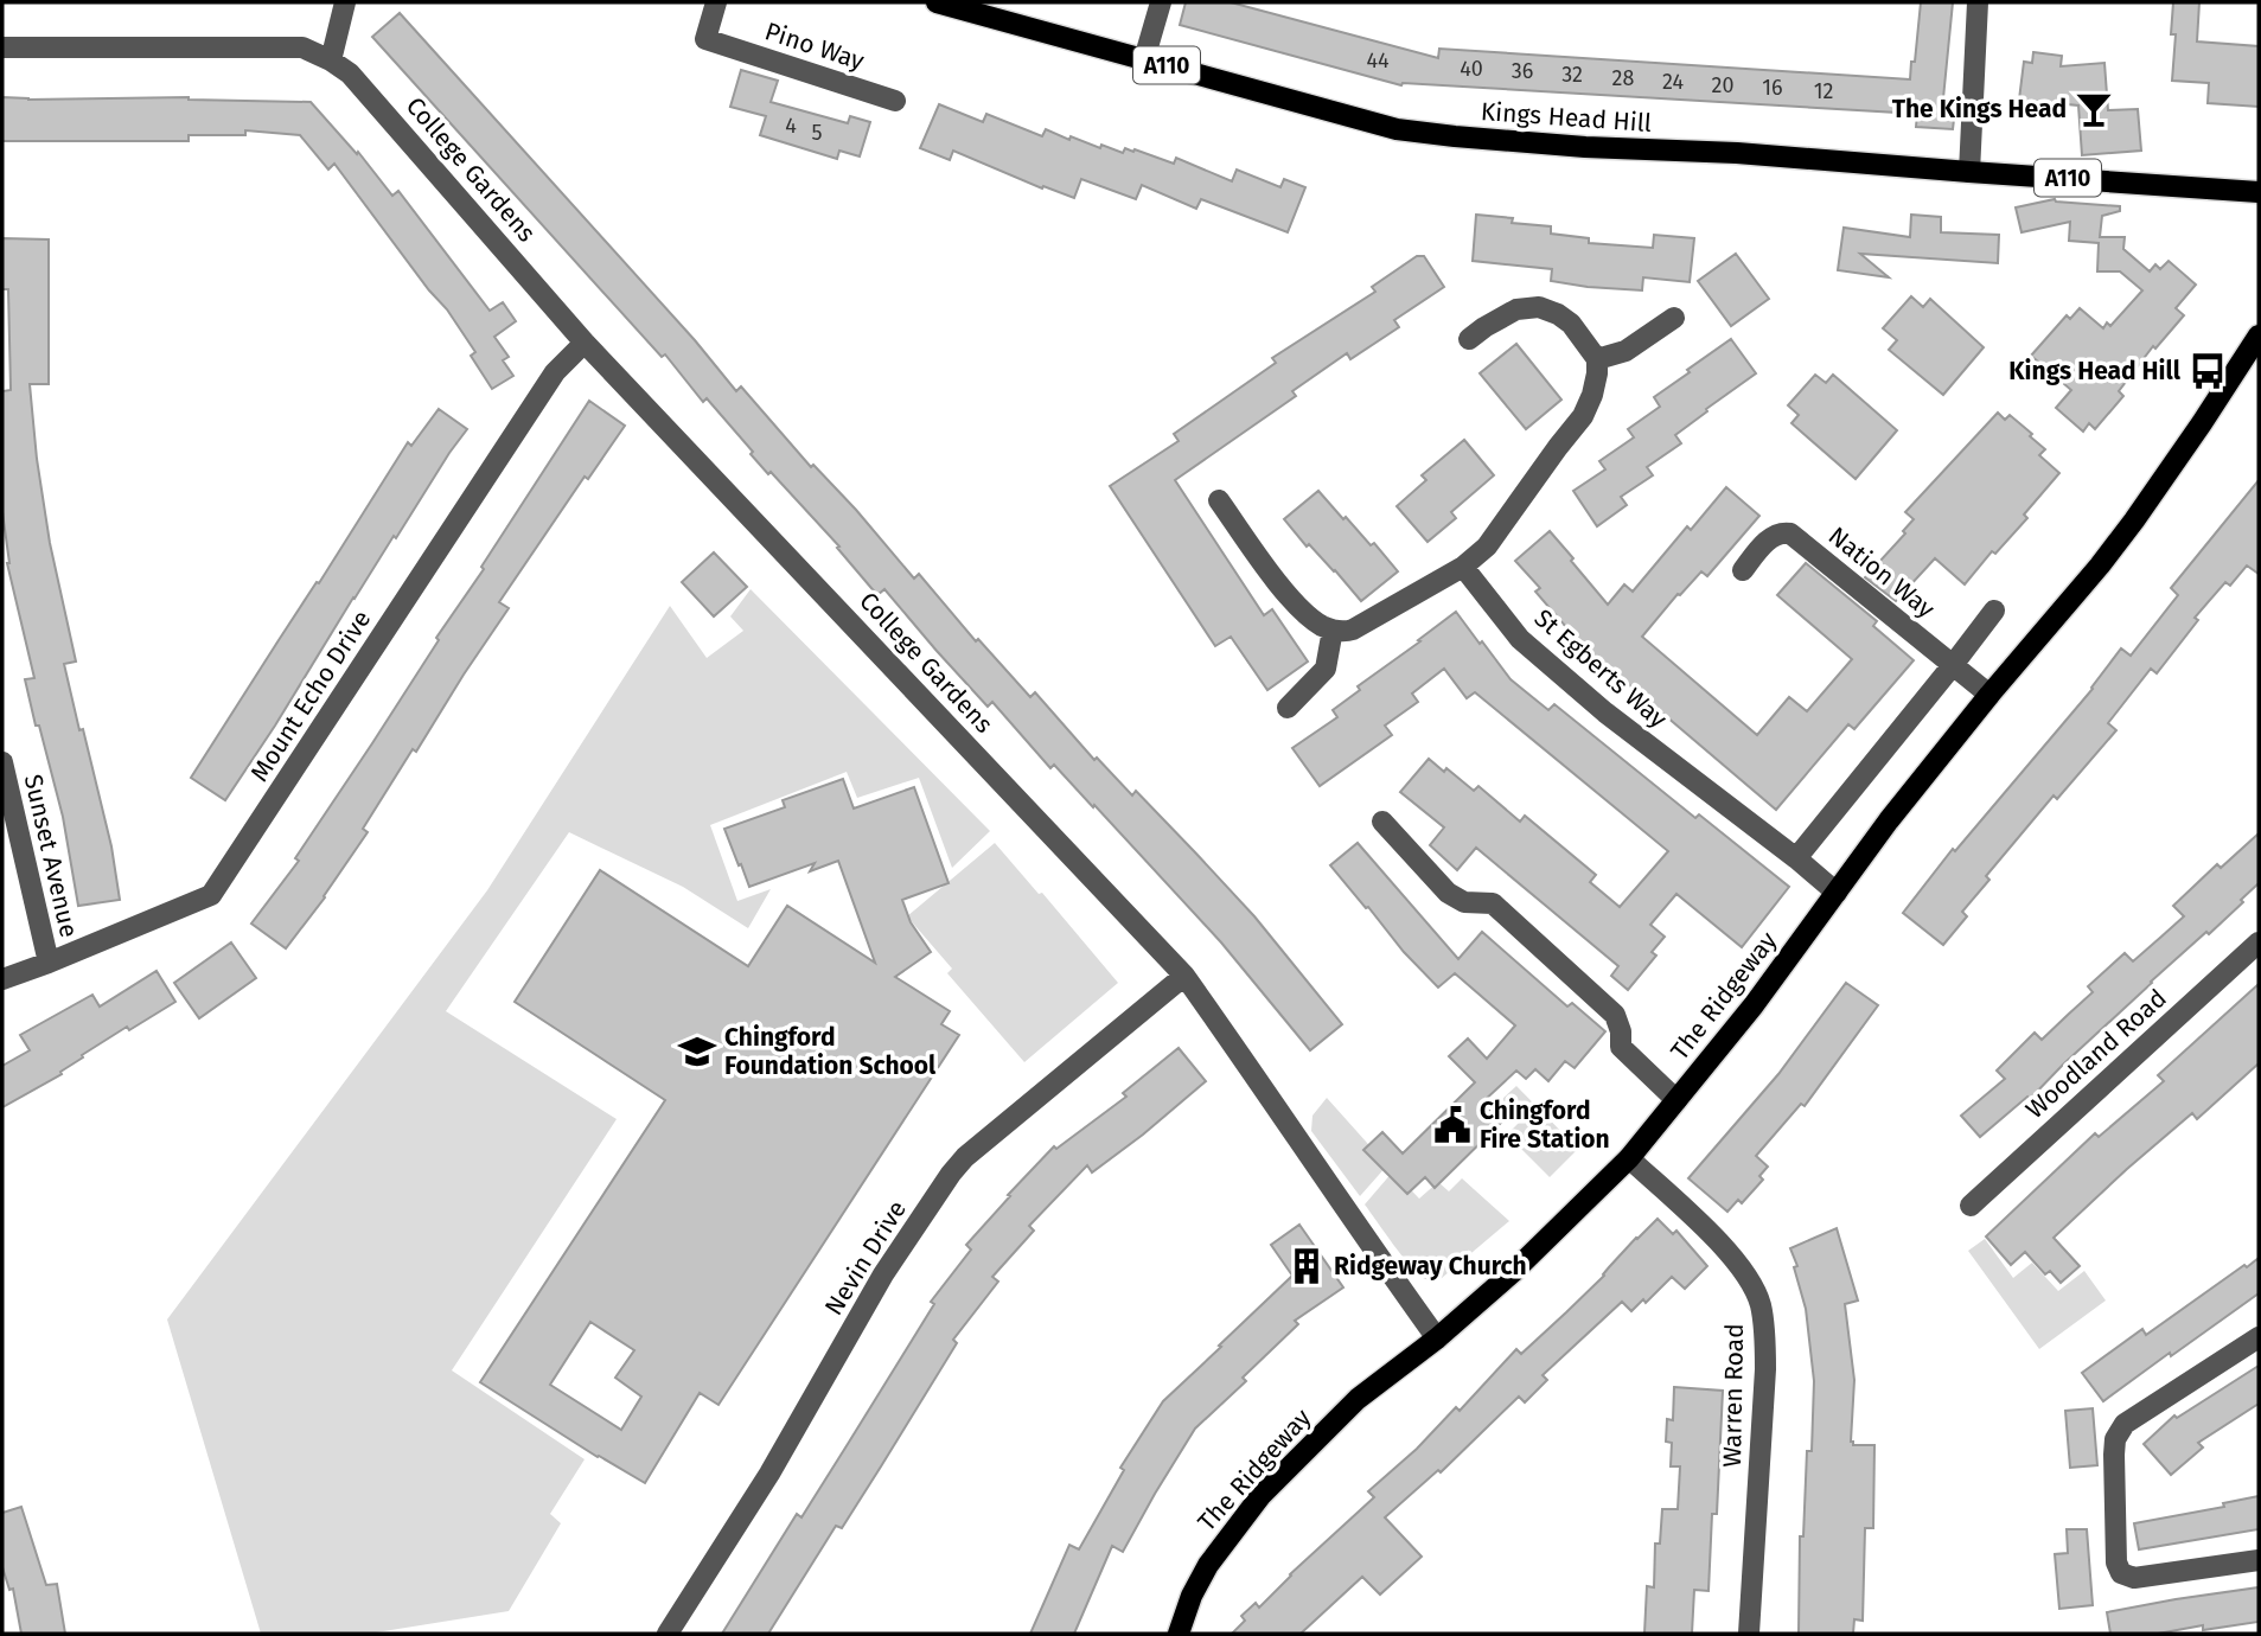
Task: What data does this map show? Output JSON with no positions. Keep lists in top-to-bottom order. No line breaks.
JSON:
{"streets":{"main road":["A110","Kings Head Hill","The Ridgeway"],"street":["Pino Way","College Gardens","Nation Way","St Egberts Way","Mount Echo Drive","Sunset Avenue","Woodland Road","Nevin Drive","Warren Road"]},"crossings":[["College Gardens","Mount Echo Drive"],["College Gardens","The Ridgeway"],["College Gardens","Nevin Drive"],["Nation Way","The Ridgeway"],["St Egberts Way","The Ridgeway"],["Mount Echo Drive","Sunset Avenue"],["The Ridgeway","Warren Road"]],"places":{"bar":["The Kings Head"],"bus stop":["Kings Head Hill"],"school or university":["Chingford Foundation School"],"public building":["Chingford Fire Station"],"building":["Ridgeway Church"]},"house_numbers":["44","40","36","32","28","24","20","16","12","4","5"]}
